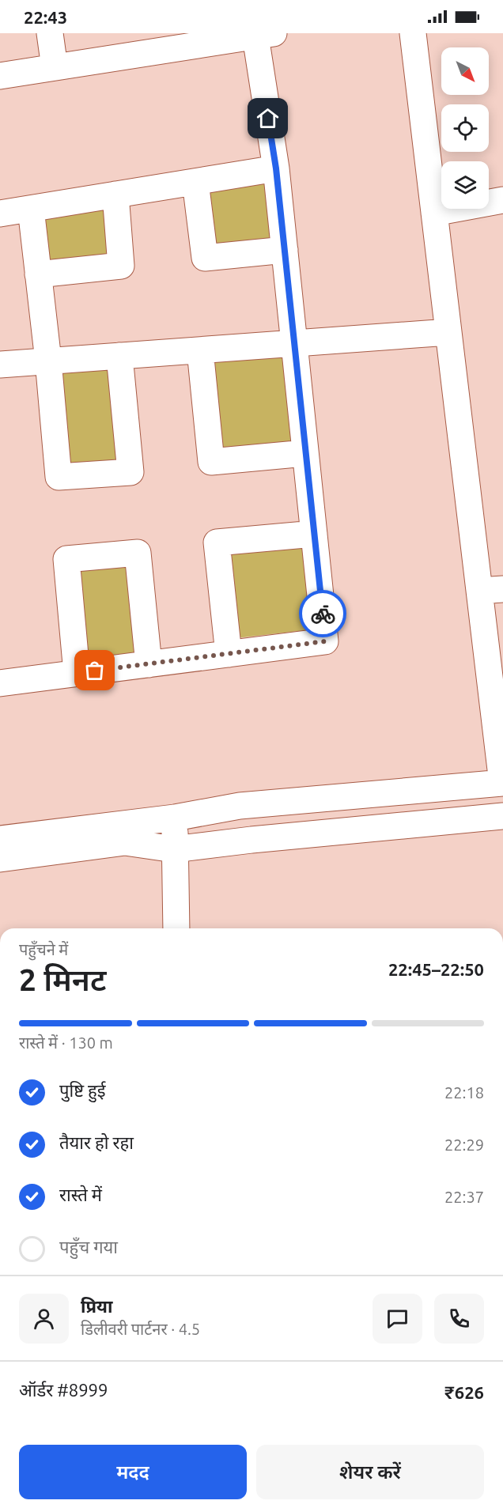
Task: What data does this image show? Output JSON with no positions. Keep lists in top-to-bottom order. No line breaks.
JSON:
{"north":"bottom right","page":{"status":"22:43","heading":["2 मिनट","पहुँचने में","22:45–22:50"],"panel":["प्रिया","डिलीवरी पार्टनर · 4.5","ऑर्डर #8999","₹626"],"bar":"रास्ते में · 130 m","list":[["पुष्टि हुई","22:18"],["तैयार हो रहा","22:29"],["रास्ते में","22:37"],"पहुँच गया"],"buttons":["मदद","शेयर करें"]}}
